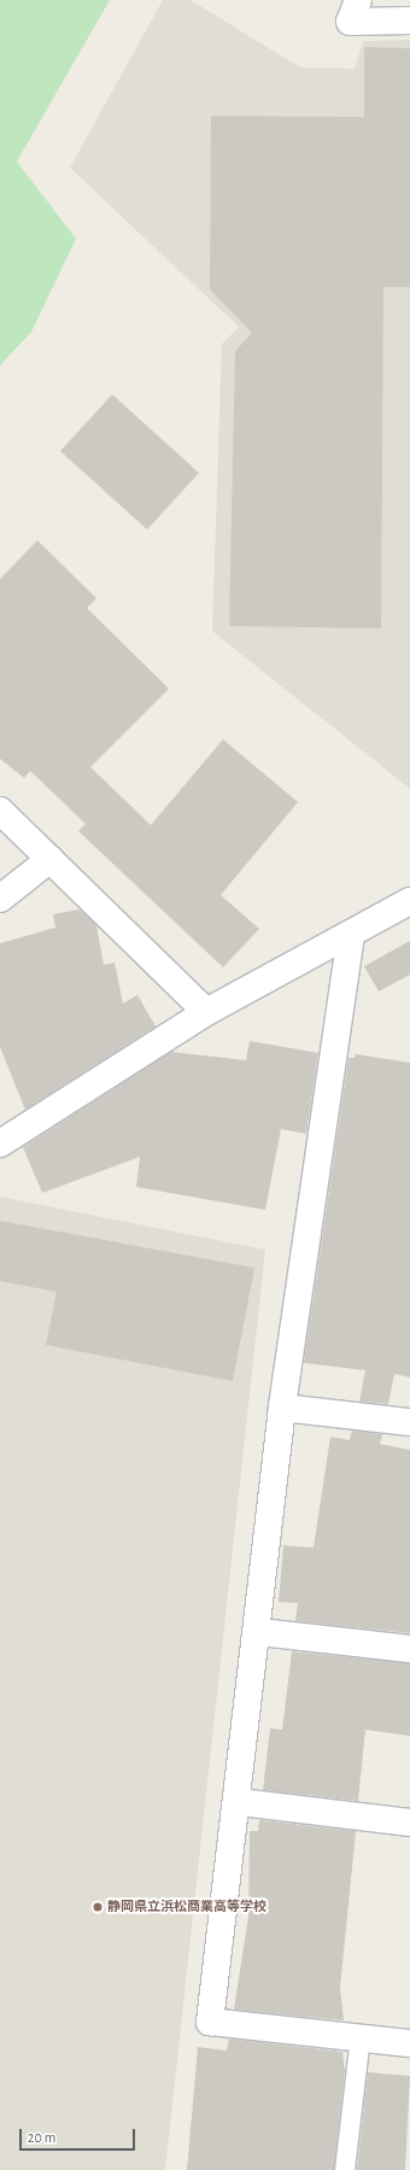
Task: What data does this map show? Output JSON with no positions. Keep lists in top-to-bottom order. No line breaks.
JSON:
{"places":["静岡県立浜松商業高等学校"],"scale_bar":"20 m"}
